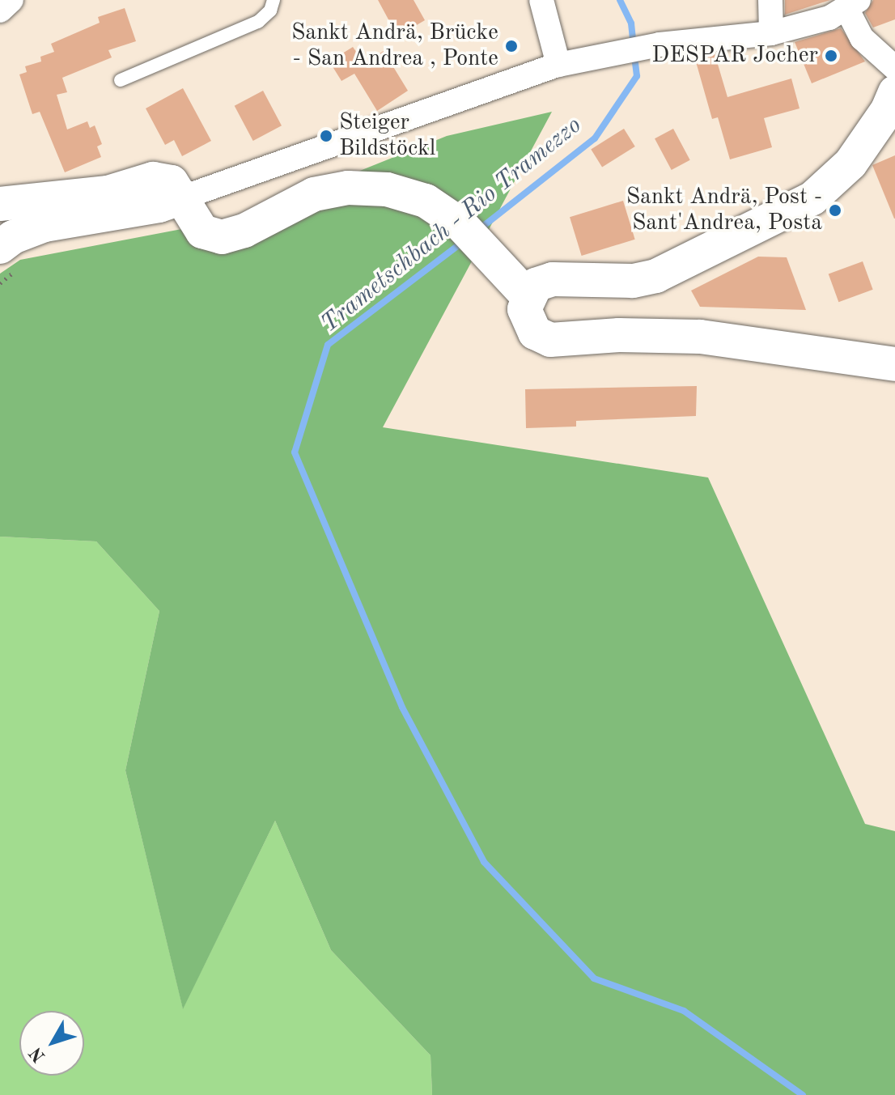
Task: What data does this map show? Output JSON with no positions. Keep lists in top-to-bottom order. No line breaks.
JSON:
{"water":["Trametschbach - Rio Tramezzo"],"places":["Sankt Andrä, Brücke - San Andrea , Ponte","DESPAR Jocher","Steiger Bildstöckl","Sankt Andrä, Post - Sant'Andrea, Posta"],"north":"bottom left"}
